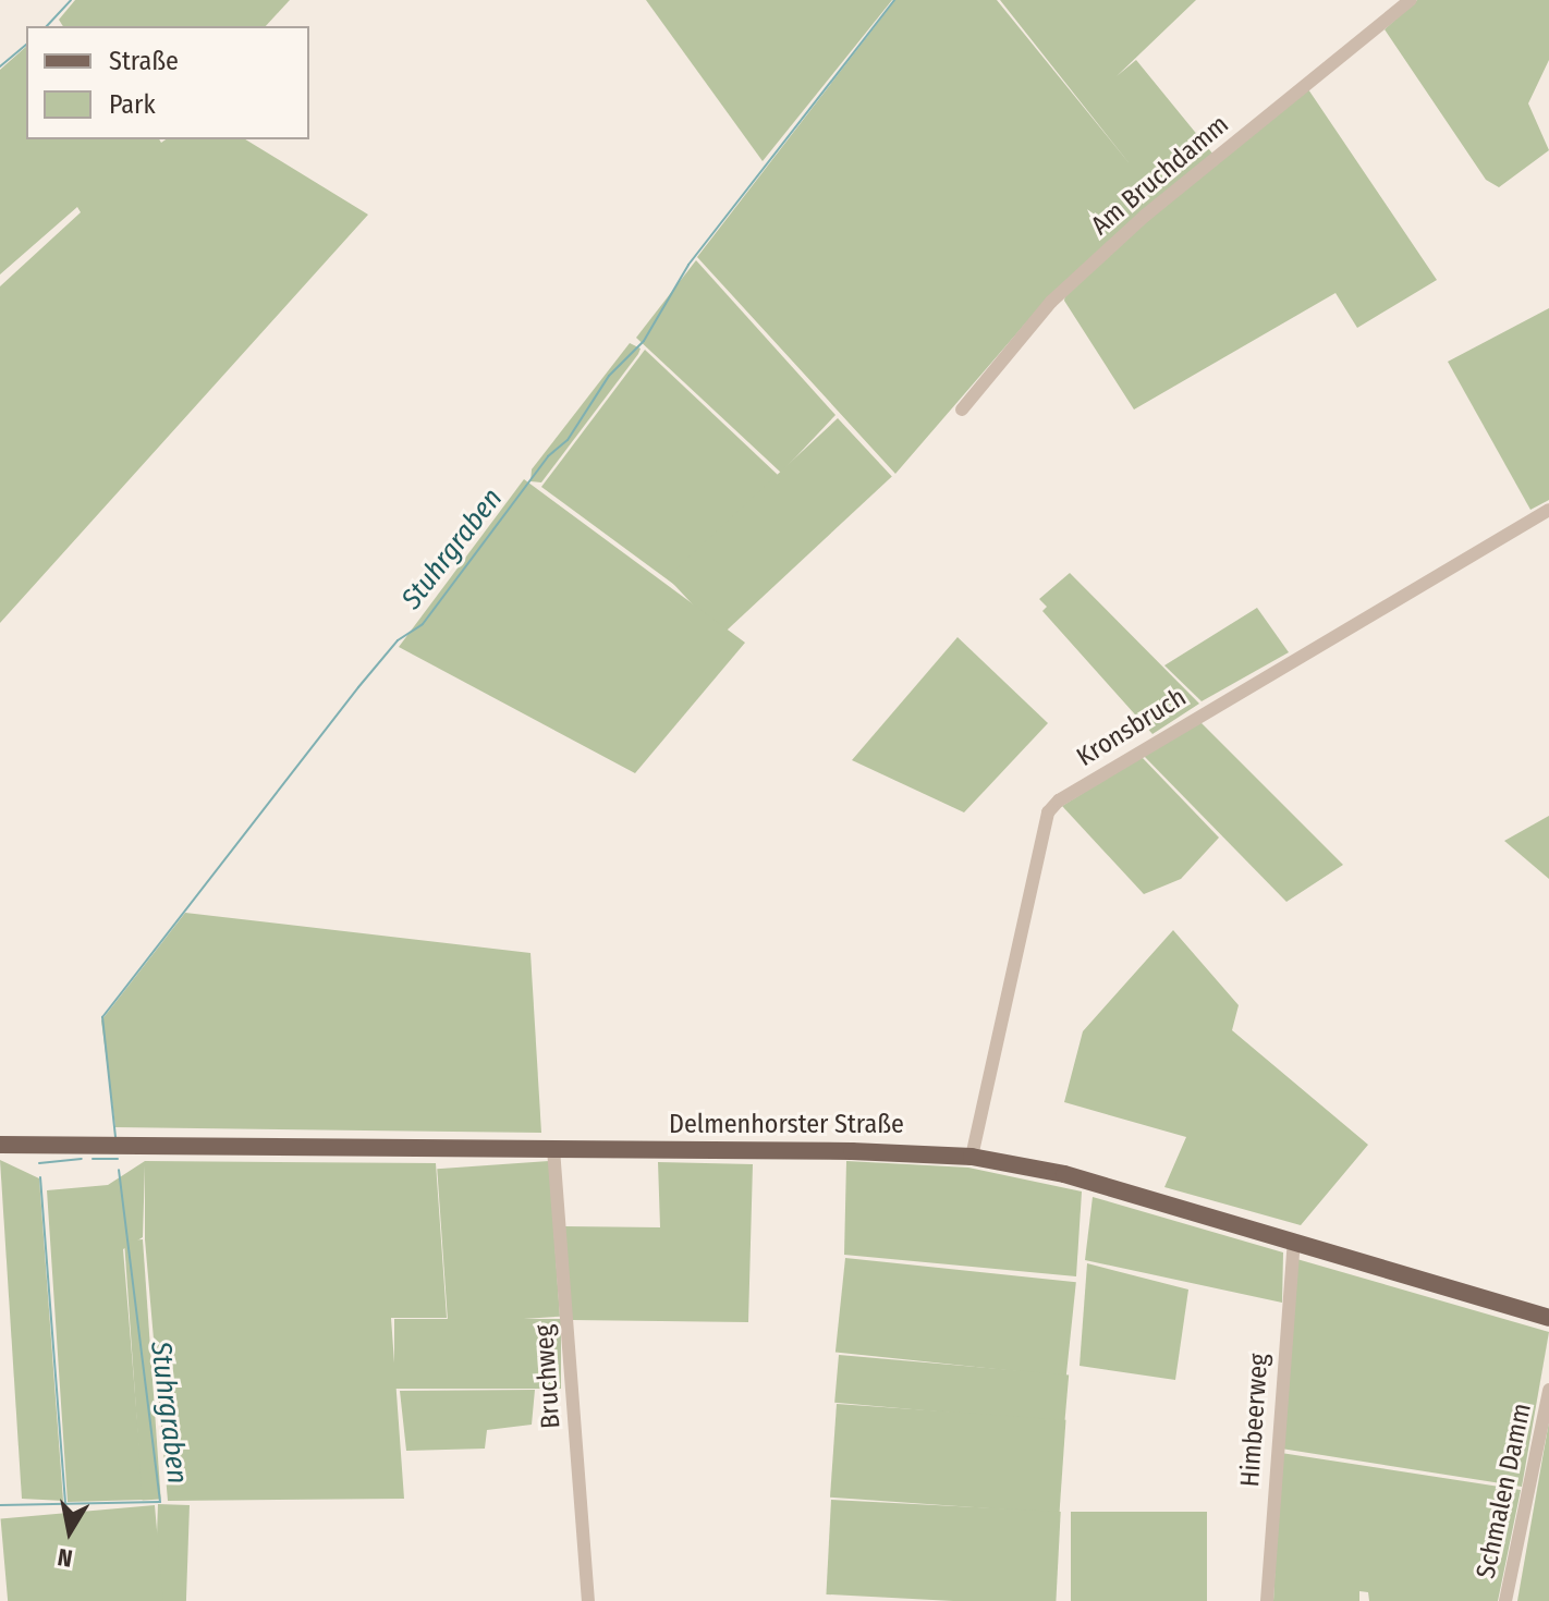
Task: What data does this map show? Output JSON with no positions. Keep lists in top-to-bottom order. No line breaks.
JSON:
{"streets":{"main road":["Delmenhorster Straße"],"street":["Am Bruchdamm","Kronsbruch","Bruchweg","Himbeerweg","Schmalen Damm"]},"crossings":[["Kronsbruch","Delmenhorster Straße"],["Delmenhorster Straße","Bruchweg"],["Delmenhorster Straße","Himbeerweg"]],"water":["Stuhrgraben"],"legend":["Straße","Park"],"north":"bottom"}
